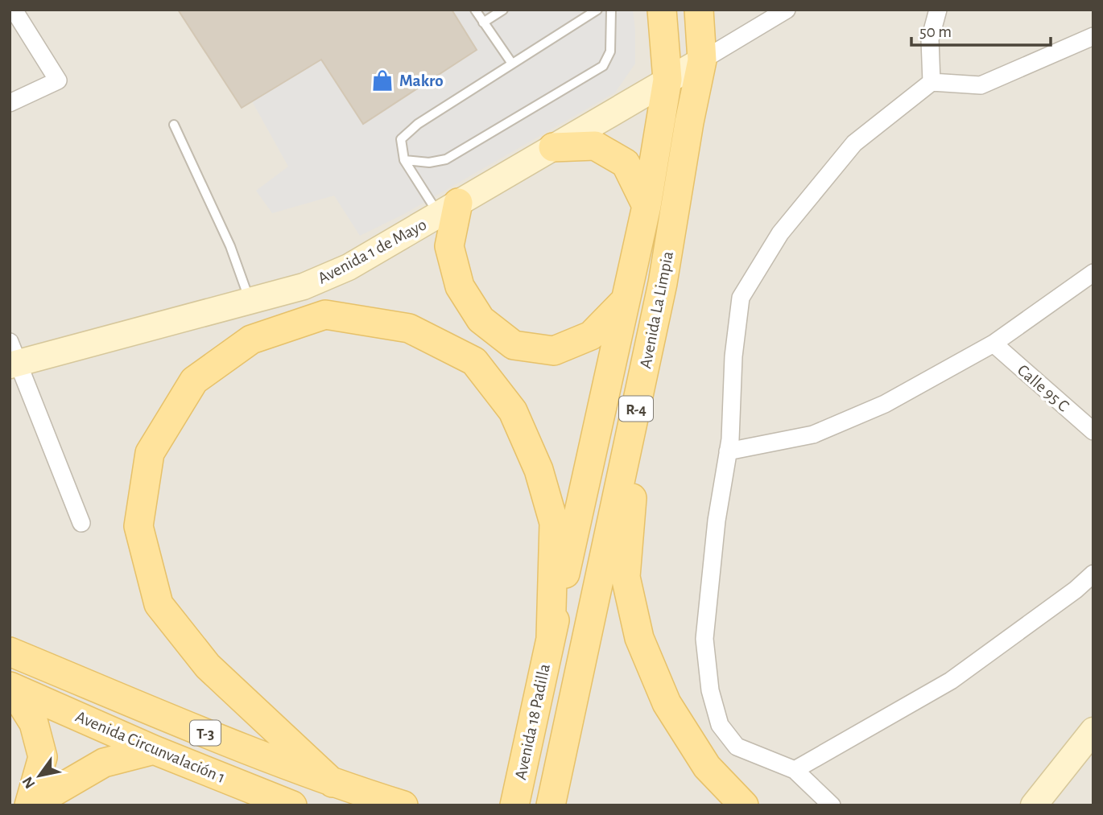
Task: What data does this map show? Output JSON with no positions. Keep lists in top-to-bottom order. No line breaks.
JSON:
{"streets":{"main road":["Avenida La Limpia","R-4","Avenida 18 Padilla","T-3","Avenida Circunvalación 1"],"street":["Avenida 1 de Mayo","Calle 95 C"]},"crossings":[["Avenida 1 de Mayo","Avenida La Limpia"],["Avenida La Limpia","Avenida 18 Padilla"]],"places":{"shop":["Makro"]},"scale_bar":"50 m","north":"bottom left"}
